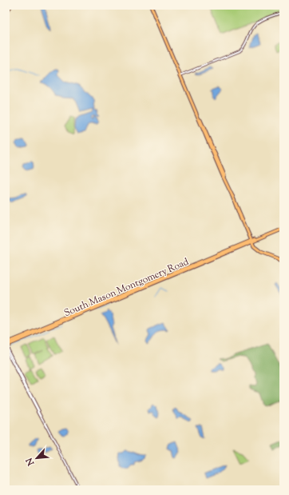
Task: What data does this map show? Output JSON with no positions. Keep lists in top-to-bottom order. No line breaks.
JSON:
{"streets":{"main road":["South Mason Montgomery Road"]},"north":"bottom left"}
